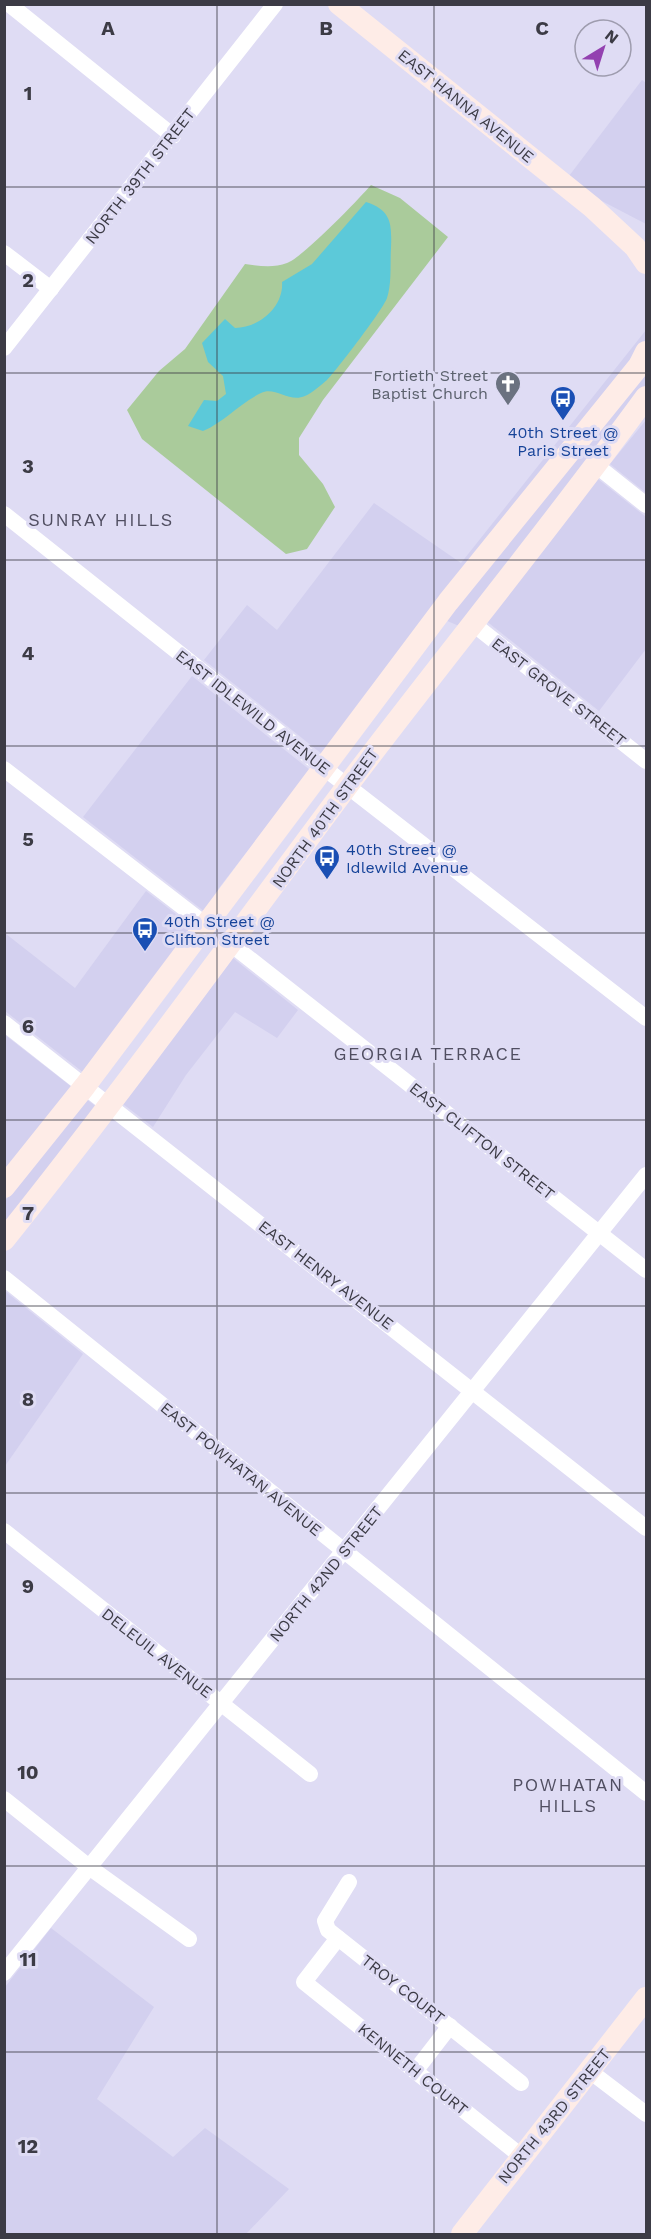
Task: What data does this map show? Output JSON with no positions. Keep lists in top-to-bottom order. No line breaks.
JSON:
{"streets":{"main road":["EAST HANNA AVENUE","NORTH 40TH STREET","NORTH 43RD STREET"],"street":["NORTH 39TH STREET","EAST GROVE STREET","EAST IDLEWILD AVENUE","EAST CLIFTON STREET","EAST HENRY AVENUE","EAST POWHATAN AVENUE","NORTH 42ND STREET","DELEUIL AVENUE","TROY COURT","KENNETH COURT"]},"crossings":[["EAST GROVE STREET","NORTH 40TH STREET"],["EAST IDLEWILD AVENUE","NORTH 40TH STREET"],["NORTH 40TH STREET","EAST CLIFTON STREET"],["NORTH 40TH STREET","EAST HENRY AVENUE"],["EAST CLIFTON STREET","NORTH 42ND STREET"],["EAST HENRY AVENUE","NORTH 42ND STREET"],["EAST POWHATAN AVENUE","NORTH 42ND STREET"],["NORTH 42ND STREET","DELEUIL AVENUE"],["TROY COURT","KENNETH COURT"],["KENNETH COURT","NORTH 43RD STREET"]],"districts":["SUNRAY HILLS","GEORGIA TERRACE","POWHATAN HILLS"],"places":{"church":["Fortieth Street Baptist Church"],"bus stop":["40th Street @ Paris Street","40th Street @ Idlewild Avenue","40th Street @ Clifton Street"]},"north":"top right","grid":{"columns":["A","B","C"],"rows":["1","2","3","4","5","6","7","8","9","10","11","12"]}}
